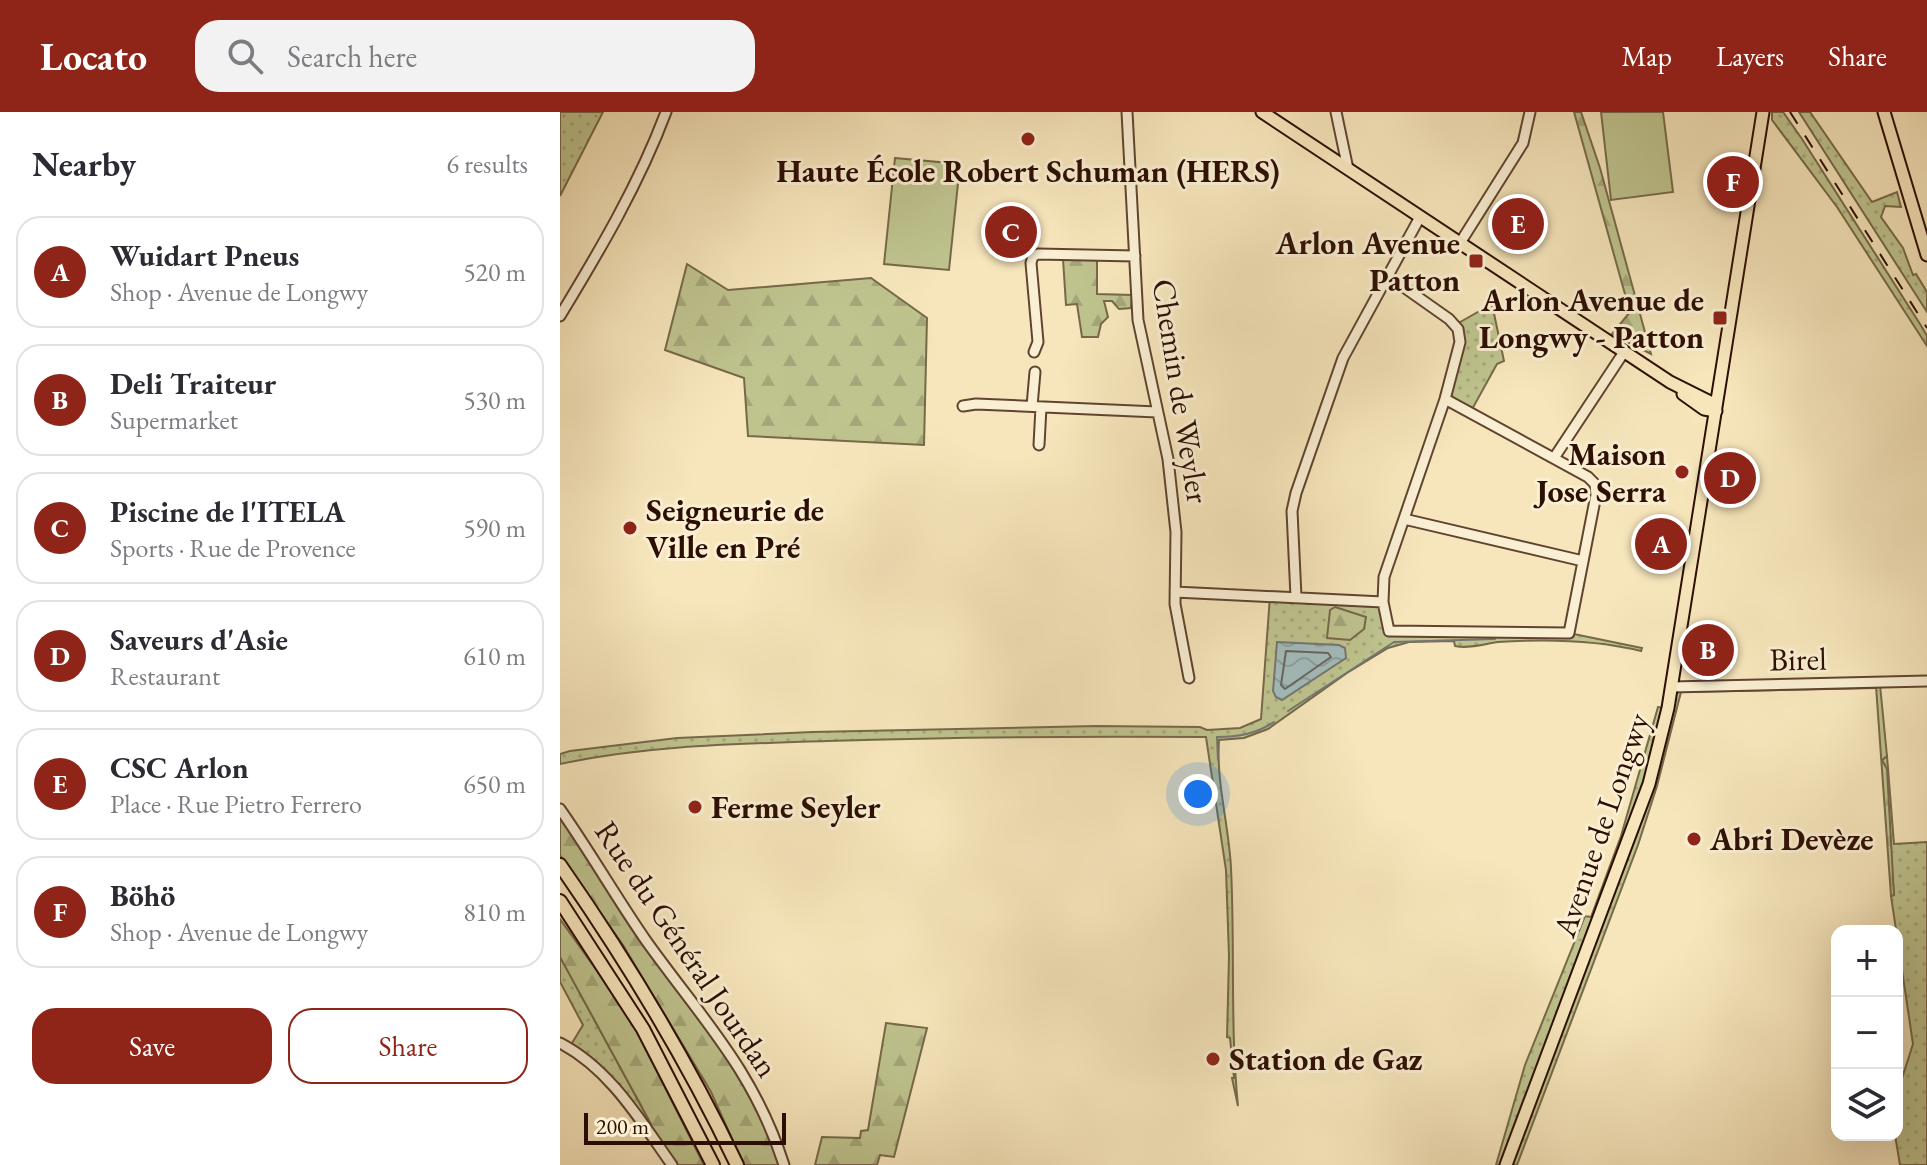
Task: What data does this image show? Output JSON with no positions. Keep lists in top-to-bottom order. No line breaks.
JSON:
{"streets":{"main road":["Avenue de Longwy"],"street":["Chemin de Weyler","Birel","Rue du Général Jourdan"]},"crossings":[["Birel","Avenue de Longwy"]],"places":{"other":["Haute École Robert Schuman (HERS)","Maison Jose Serra","Seigneurie de Ville en Pré","Ferme Seyler","Abri Devèze","Station de Gaz"],"transit":["Arlon Avenue Patton","Arlon Avenue de Longwy - Patton"]},"scale_bar":"200 m","page":{"header":"Locato","search":"Search here","nav":["Map","Layers","Share"],"heading":["Nearby","6 results"],"pins":["F","E","C","D","A","B"],"list":[{"mark":"A","name":"Wuidart Pneus","note":"Shop · Avenue de Longwy","value":"520 m"},{"mark":"B","name":"Deli Traiteur","note":"Supermarket","value":"530 m"},{"mark":"C","name":"Piscine de l'ITELA","note":"Sports · Rue de Provence","value":"590 m"},{"mark":"D","name":"Saveurs d'Asie","note":"Restaurant","value":"610 m"},{"mark":"E","name":"CSC Arlon","note":"Place · Rue Pietro Ferrero","value":"650 m"},{"mark":"F","name":"Böhö","note":"Shop · Avenue de Longwy","value":"810 m"}],"map_buttons":["+","−"],"buttons":["Save","Share"],"scale":"200 m"}}
